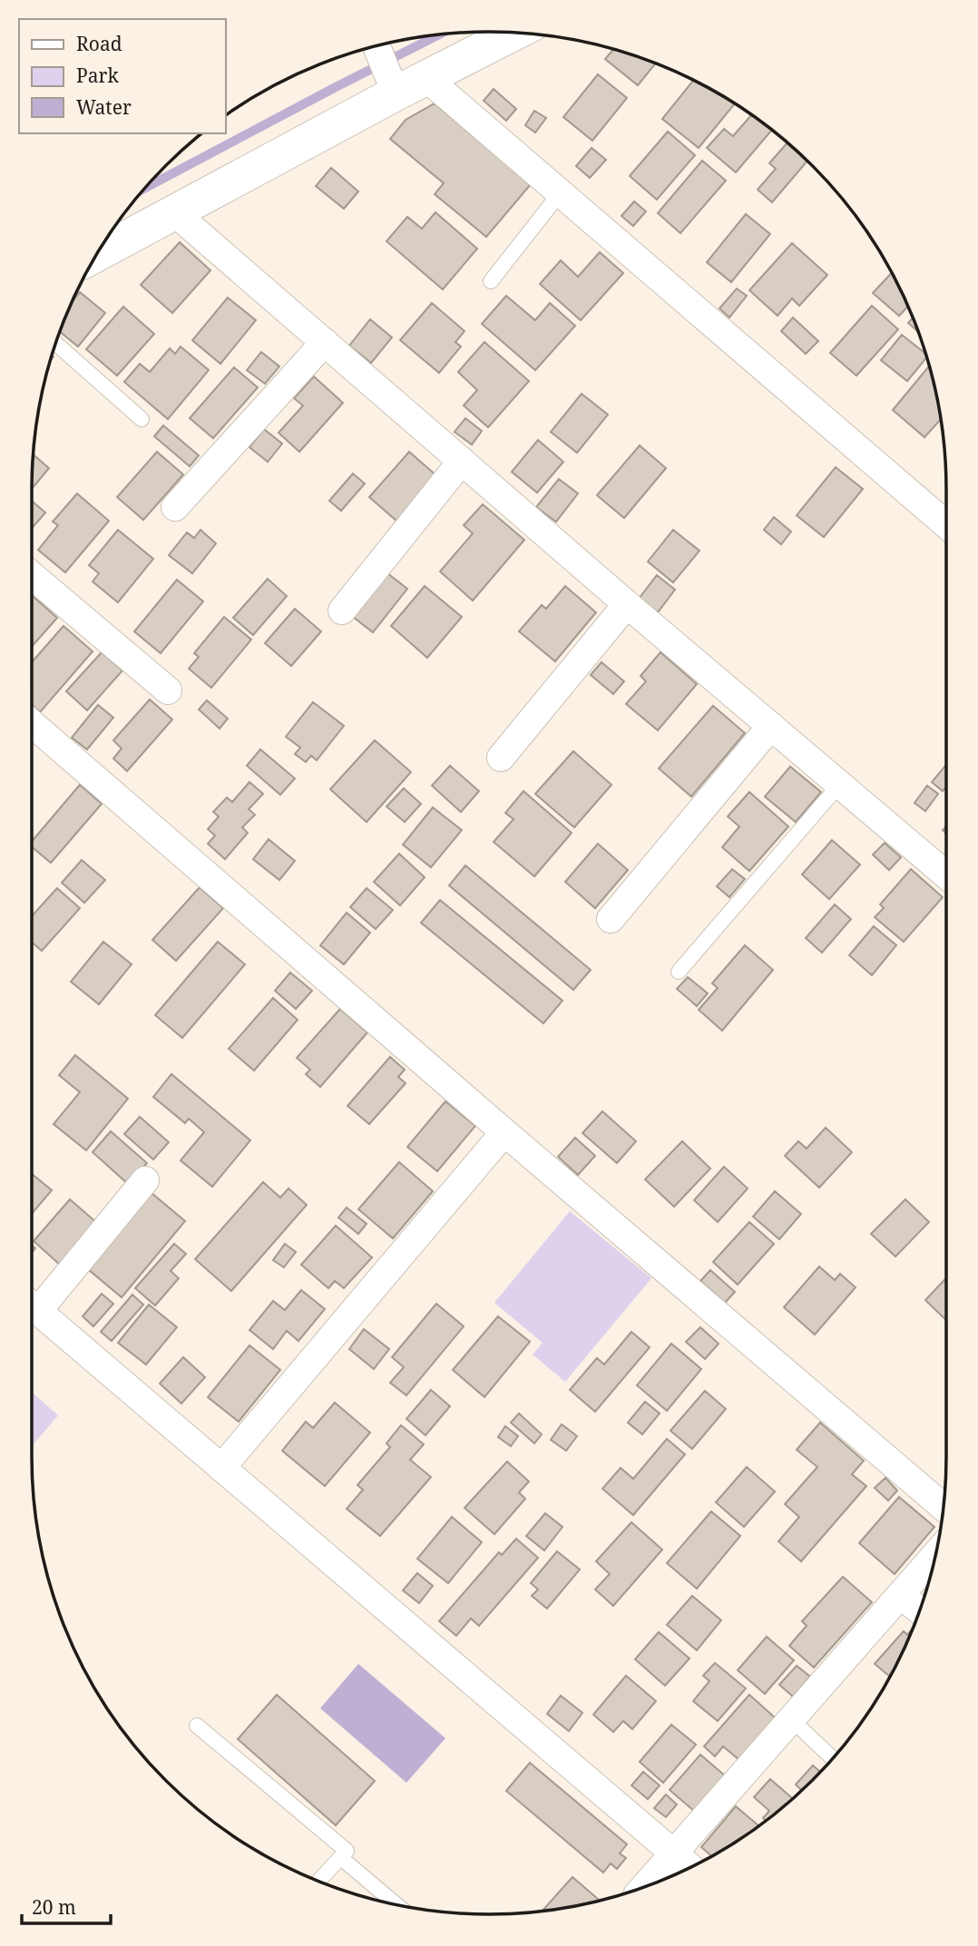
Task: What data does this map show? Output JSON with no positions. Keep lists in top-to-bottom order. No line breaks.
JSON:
{"legend":["Road","Park","Water"],"scale_bar":"20 m"}
